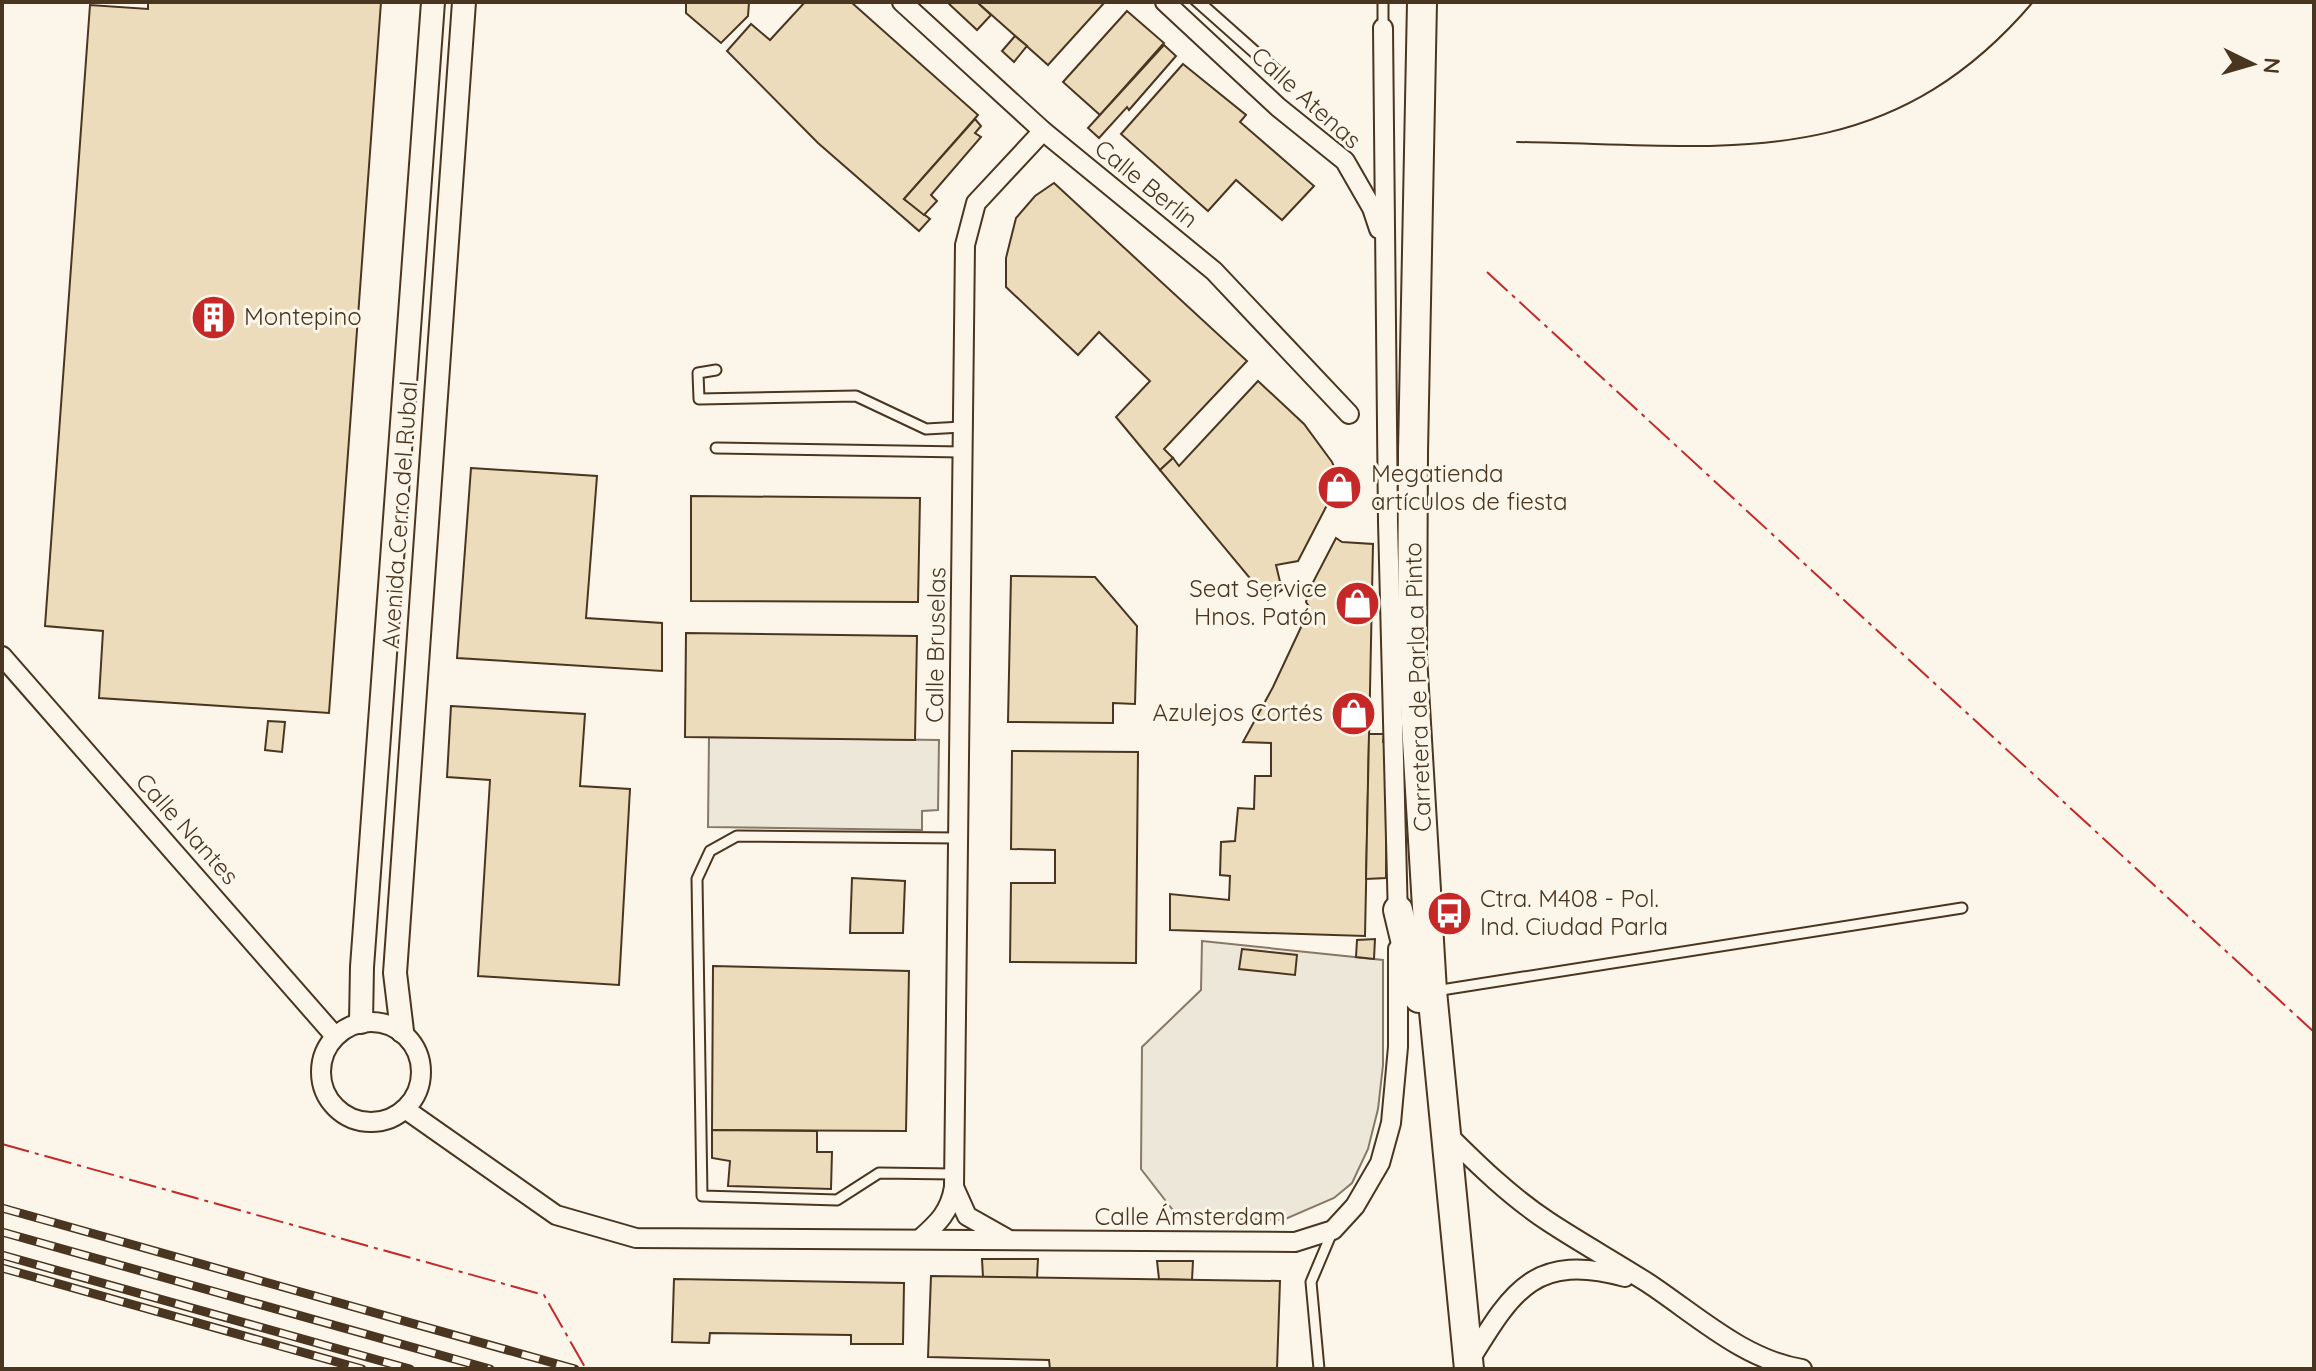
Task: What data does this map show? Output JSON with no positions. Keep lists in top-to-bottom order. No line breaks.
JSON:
{"streets":{"main road":["Carretera de Parla a Pinto"],"street":["Calle Atenas","Calle Berlín","Avenida Cerro del Rubal","Calle Bruselas","Calle Nantes","Calle Ámsterdam"]},"crossings":[["Calle Berlín","Calle Bruselas"],["Avenida Cerro del Rubal","Calle Nantes"],["Avenida Cerro del Rubal","Calle Ámsterdam"],["Calle Nantes","Calle Ámsterdam"]],"places":{"building":["Montepino"],"shop":["Megatienda artículos de fiesta","Seat Service Hnos. Patón","Azulejos Cortés"],"bus stop":["Ctra. M408 - Pol. Ind. Ciudad Parla"]},"north":"right"}
